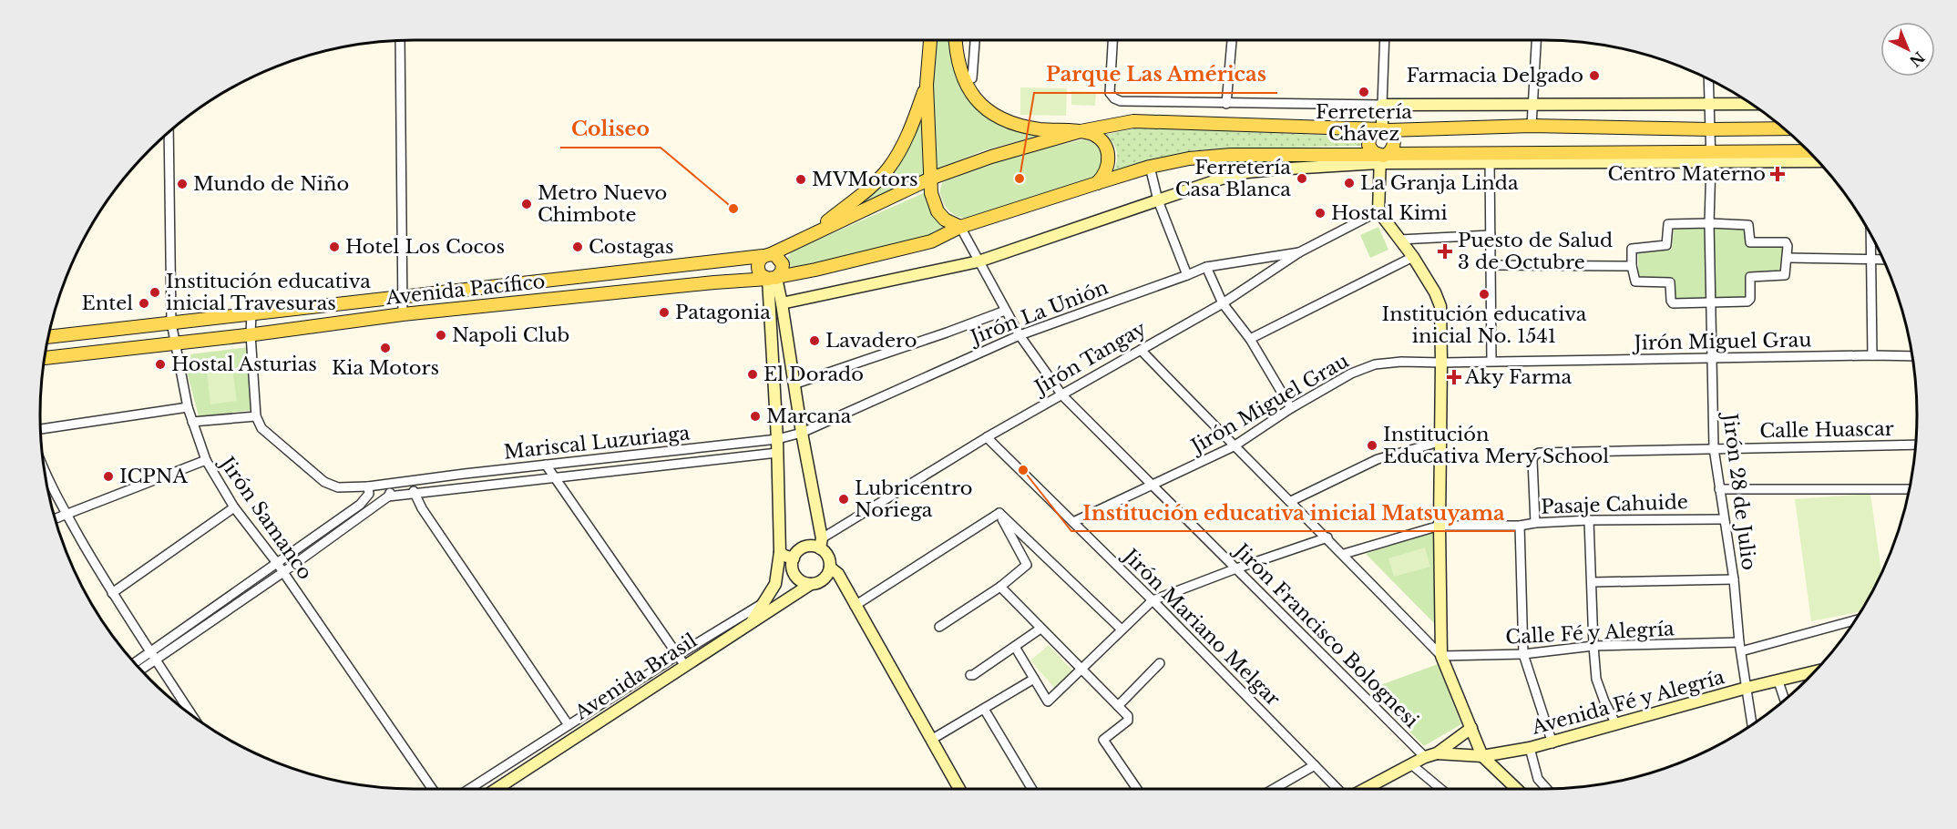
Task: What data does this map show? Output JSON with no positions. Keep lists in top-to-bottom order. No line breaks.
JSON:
{"streets":{"main road":["Avenida Pacífico","Avenida Brasil","Avenida Fé y Alegría"],"street":["Jirón La Unión","Jirón Miguel Grau","Jirón Tangay","Calle Huascar","Mariscal Luzuriaga","Jirón 28 de Julio","Pasaje Cahuide","Jirón Samanco","Jirón Mariano Melgar","Calle Fé y Alegría","Jirón Francisco Bolognesi"]},"crossings":[["Avenida Pacífico","Jirón 28 de Julio"],["Avenida Pacífico","Jirón Samanco"],["Avenida Pacífico","Jirón Francisco Bolognesi"],["Jirón La Unión","Jirón Tangay"],["Jirón La Unión","Mariscal Luzuriaga"],["Jirón La Unión","Jirón Francisco Bolognesi"],["Jirón Miguel Grau","Jirón 28 de Julio"],["Jirón Miguel Grau","Jirón Mariano Melgar"],["Jirón Miguel Grau","Jirón Francisco Bolognesi"],["Jirón Tangay","Jirón Mariano Melgar"],["Jirón Tangay","Jirón Francisco Bolognesi"],["Jirón Tangay","Avenida Brasil"],["Calle Huascar","Jirón 28 de Julio"],["Calle Huascar","Pasaje Cahuide"],["Mariscal Luzuriaga","Jirón Samanco"],["Jirón 28 de Julio","Pasaje Cahuide"],["Jirón 28 de Julio","Calle Fé y Alegría"],["Jirón 28 de Julio","Avenida Fé y Alegría"],["Jirón Francisco Bolognesi","Avenida Fé y Alegría"]],"places":{"other":["Farmacia Delgado","Ferretería Chávez","Parque Las Américas","Ferretería Casa Blanca","MVMotors","La Granja Linda","Mundo de Niño","Metro Nuevo Chimbote","Coliseo","Hostal Kimi","Hotel Los Cocos","Costagas","Institución educativa inicial Travesuras","Institución educativa inicial No. 1541","Entel","Patagonia","Napoli Club","Lavadero","Kia Motors","Hostal Asturias","El Dorado","Marcana","Institución Educativa Mery School","Institución educativa inicial Matsuyama","ICPNA","Lubricentro Noriega"],"health":["Centro Materno","Puesto de Salud 3 de Octubre","Aky Farma"]},"north":"bottom right"}
